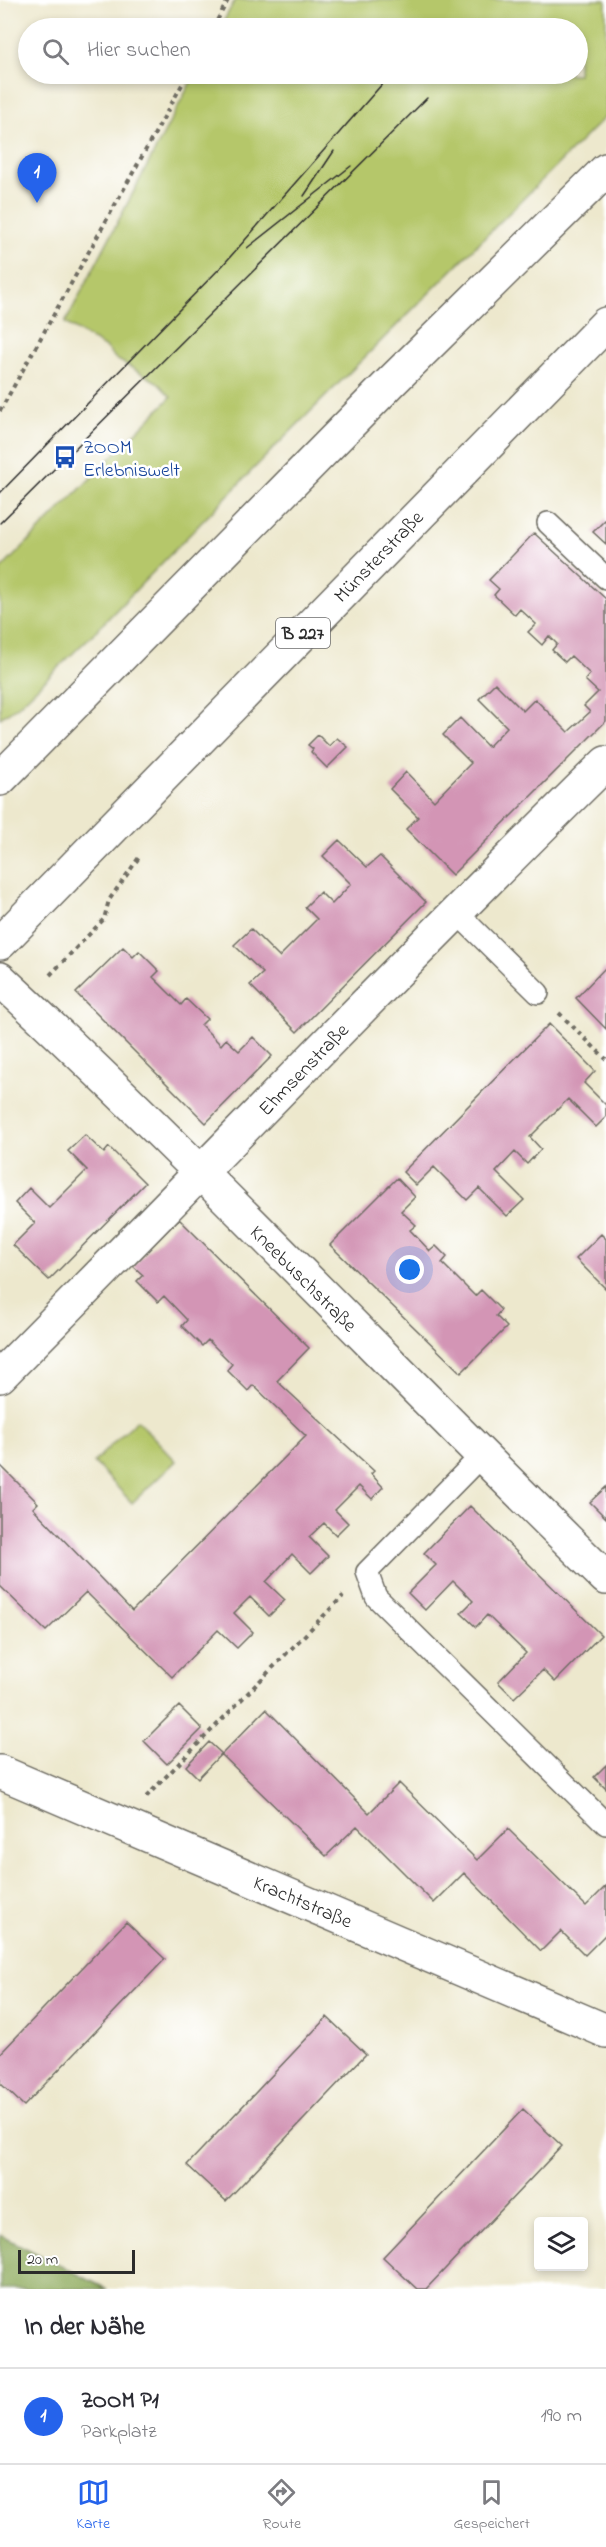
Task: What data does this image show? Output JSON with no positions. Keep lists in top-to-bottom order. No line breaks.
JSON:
{"streets":{"street":["Münsterstraße","B 227","Ehmsenstraße","Kneebuschstraße","Krachtstraße"]},"crossings":[["Ehmsenstraße","Kneebuschstraße"]],"places":{"bus stop":["ZOOM Erlebniswelt"]},"scale_bar":"20 m","page":{"search":"Hier suchen","pins":"1","scale":"20 m","heading":"In der Nähe","list":[{"mark":"1","name":"ZOOM P1","note":"Parkplatz","value":"190 m"}],"nav":["Karte","Route","Gespeichert"]}}
